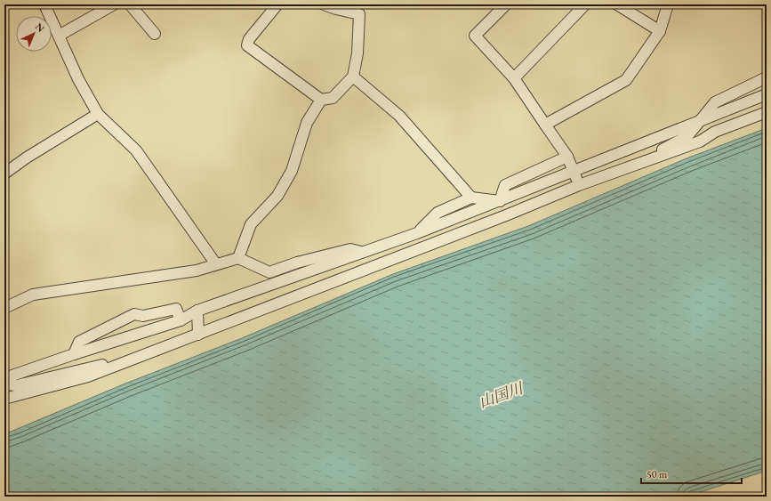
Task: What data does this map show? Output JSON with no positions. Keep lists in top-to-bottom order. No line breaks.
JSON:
{"water":["山国川"],"scale_bar":"50 m","north":"top right"}
